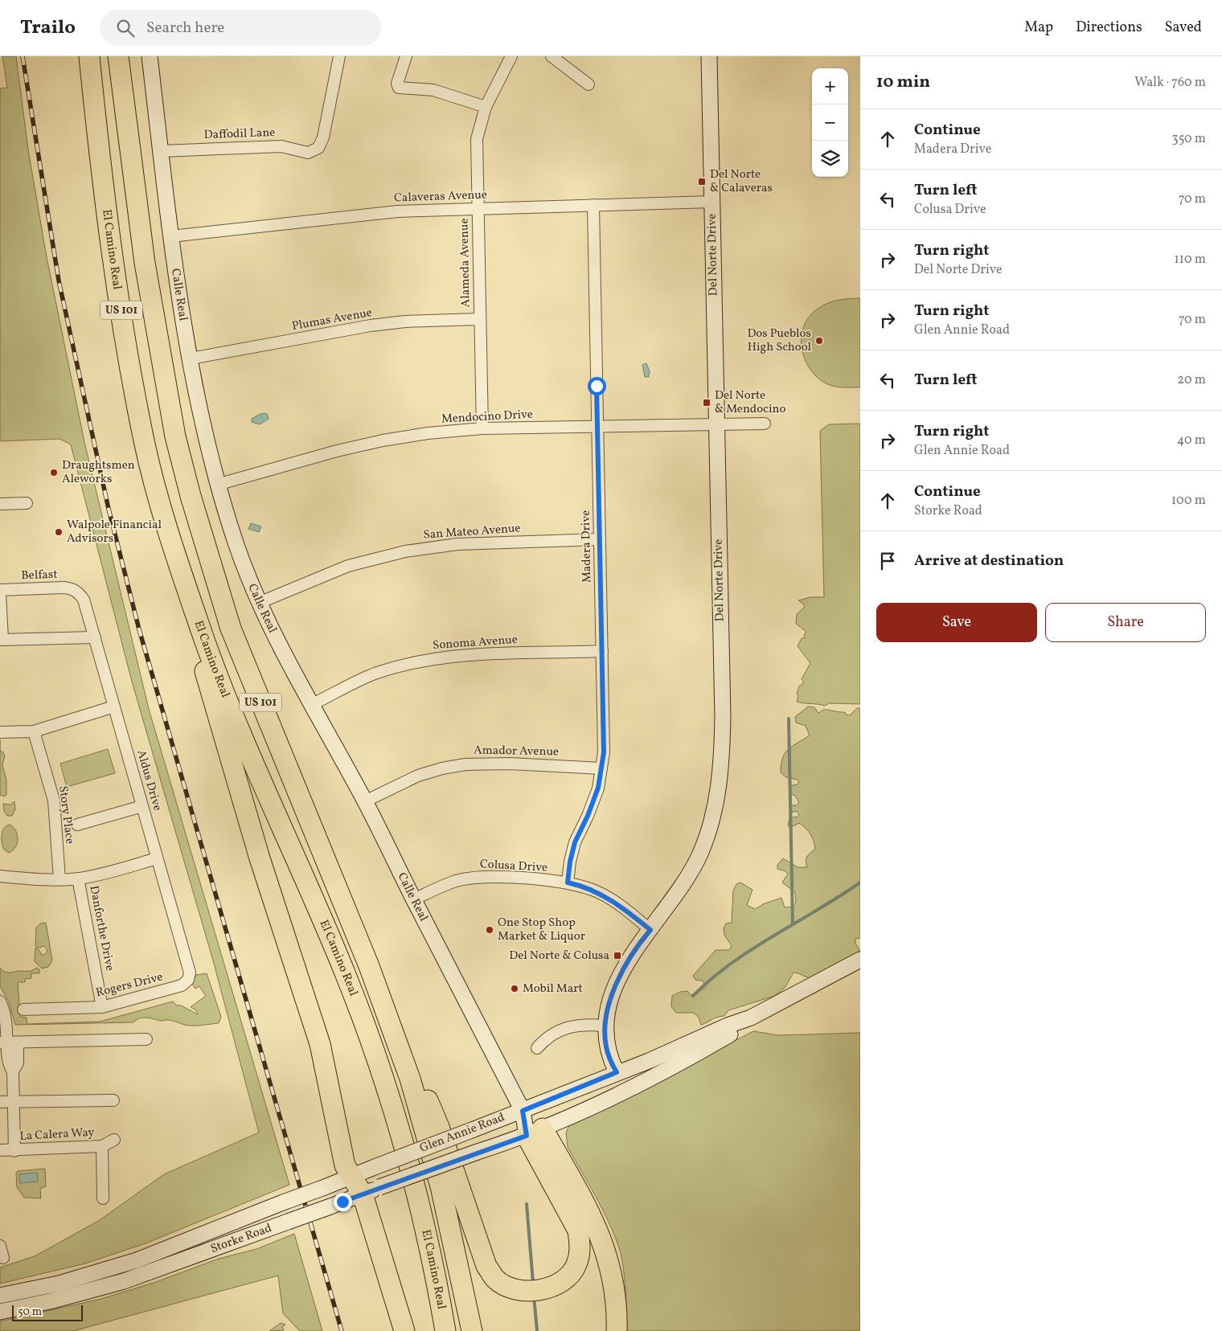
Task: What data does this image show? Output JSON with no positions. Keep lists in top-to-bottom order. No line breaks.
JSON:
{"streets":{"highway":["El Camino Real","US 101"],"street":["Daffodil Lane","Calaveras Avenue","Del Norte Drive","Alameda Avenue","Calle Real","Plumas Avenue","Mendocino Drive","San Mateo Avenue","Madera Drive","Belfast","Sonoma Avenue","Amador Avenue","Aldus Drive","Story Place","Colusa Drive","Danforthe Drive","Rogers Drive","Glen Annie Road","La Calera Way","Storke Road"]},"crossings":[["Daffodil Lane","Calle Real"],["Calaveras Avenue","Del Norte Drive"],["Calaveras Avenue","Alameda Avenue"],["Calaveras Avenue","Calle Real"],["Calaveras Avenue","Madera Drive"],["Del Norte Drive","Mendocino Drive"],["Del Norte Drive","Colusa Drive"],["Del Norte Drive","Glen Annie Road"],["Alameda Avenue","Plumas Avenue"],["Alameda Avenue","Mendocino Drive"],["Calle Real","Plumas Avenue"],["Calle Real","Mendocino Drive"],["Calle Real","San Mateo Avenue"],["Calle Real","Sonoma Avenue"],["Calle Real","Amador Avenue"],["Calle Real","Colusa Drive"],["Calle Real","Glen Annie Road"],["Mendocino Drive","Madera Drive"],["San Mateo Avenue","Madera Drive"],["Madera Drive","Sonoma Avenue"],["Madera Drive","Amador Avenue"],["Madera Drive","Colusa Drive"],["Belfast","Aldus Drive"],["Aldus Drive","Rogers Drive"],["Danforthe Drive","Rogers Drive"],["Glen Annie Road","Storke Road"]],"places":{"transit":["Del Norte & Calaveras","Del Norte & Mendocino","Del Norte & Colusa"],"other":["Dos Pueblos High School","Draughtsmen Aleworks","Walpole Financial Advisors","One Stop Shop Market & Liquor","Mobil Mart"]},"scale_bar":"50 m","page":{"header":"Trailo","search":"Search here","nav":["Map","Directions","Saved"],"heading":["10 min","Walk · 760 m"],"map_buttons":["+","−"],"list":[["Continue","Madera Drive","350 m"],["Turn left","Colusa Drive","70 m"],["Turn right","Del Norte Drive","110 m"],["Turn right","Glen Annie Road","70 m"],["Turn left","20 m"],["Turn right","Glen Annie Road","40 m"],["Continue","Storke Road","100 m"],"Arrive at destination"],"buttons":["Save","Share"],"scale":"50 m"}}
